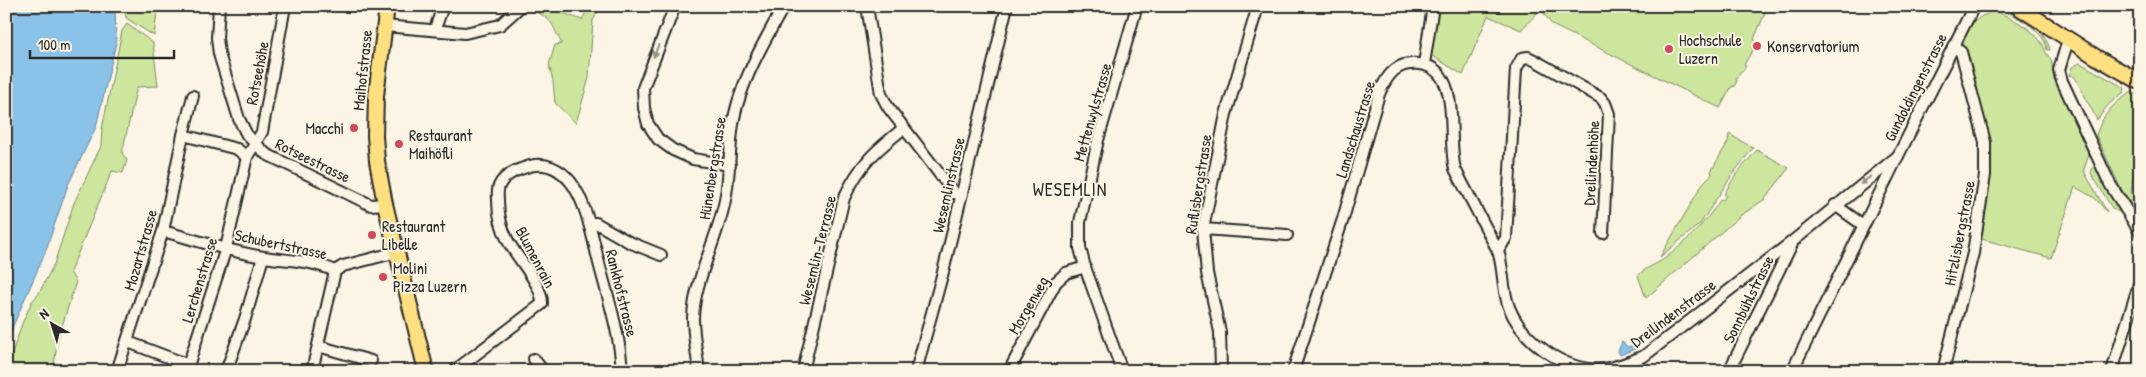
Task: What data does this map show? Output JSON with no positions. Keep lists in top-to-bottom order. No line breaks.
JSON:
{"streets":{"main road":["Maihofstrasse"],"street":["Rotseehöhe","Gundoldingenstrasse","Mettenwylstrasse","Landschaustrasse","Rotseestrasse","Dreilindenhöhe","Hünenbergstrasse","Ruflisbergstrasse","Wesemlinstrasse","Hitzlisbergstrasse","Schubertstrasse","Mozartstrasse","Wesemlin-Terrasse","Blumenrain","Lerchenstrasse","Rankhofstrasse","Sonnbühlstrasse","Morgenweg","Dreilindenstrasse"]},"crossings":[["Maihofstrasse","Rotseestrasse"],["Rotseehöhe","Rotseestrasse"],["Rotseehöhe","Lerchenstrasse"],["Gundoldingenstrasse","Hitzlisbergstrasse"],["Gundoldingenstrasse","Dreilindenstrasse"],["Mettenwylstrasse","Morgenweg"],["Rotseestrasse","Lerchenstrasse"],["Dreilindenhöhe","Dreilindenstrasse"],["Schubertstrasse","Mozartstrasse"],["Schubertstrasse","Lerchenstrasse"],["Mozartstrasse","Lerchenstrasse"],["Blumenrain","Rankhofstrasse"],["Sonnbühlstrasse","Dreilindenstrasse"]],"districts":["WESEMLIN"],"places":["Konservatorium","Hochschule Luzern","Macchi","Restaurant Maihöfli","Restaurant Libelle","Molini Pizza Luzern"],"scale_bar":"100 m","north":"top left"}
